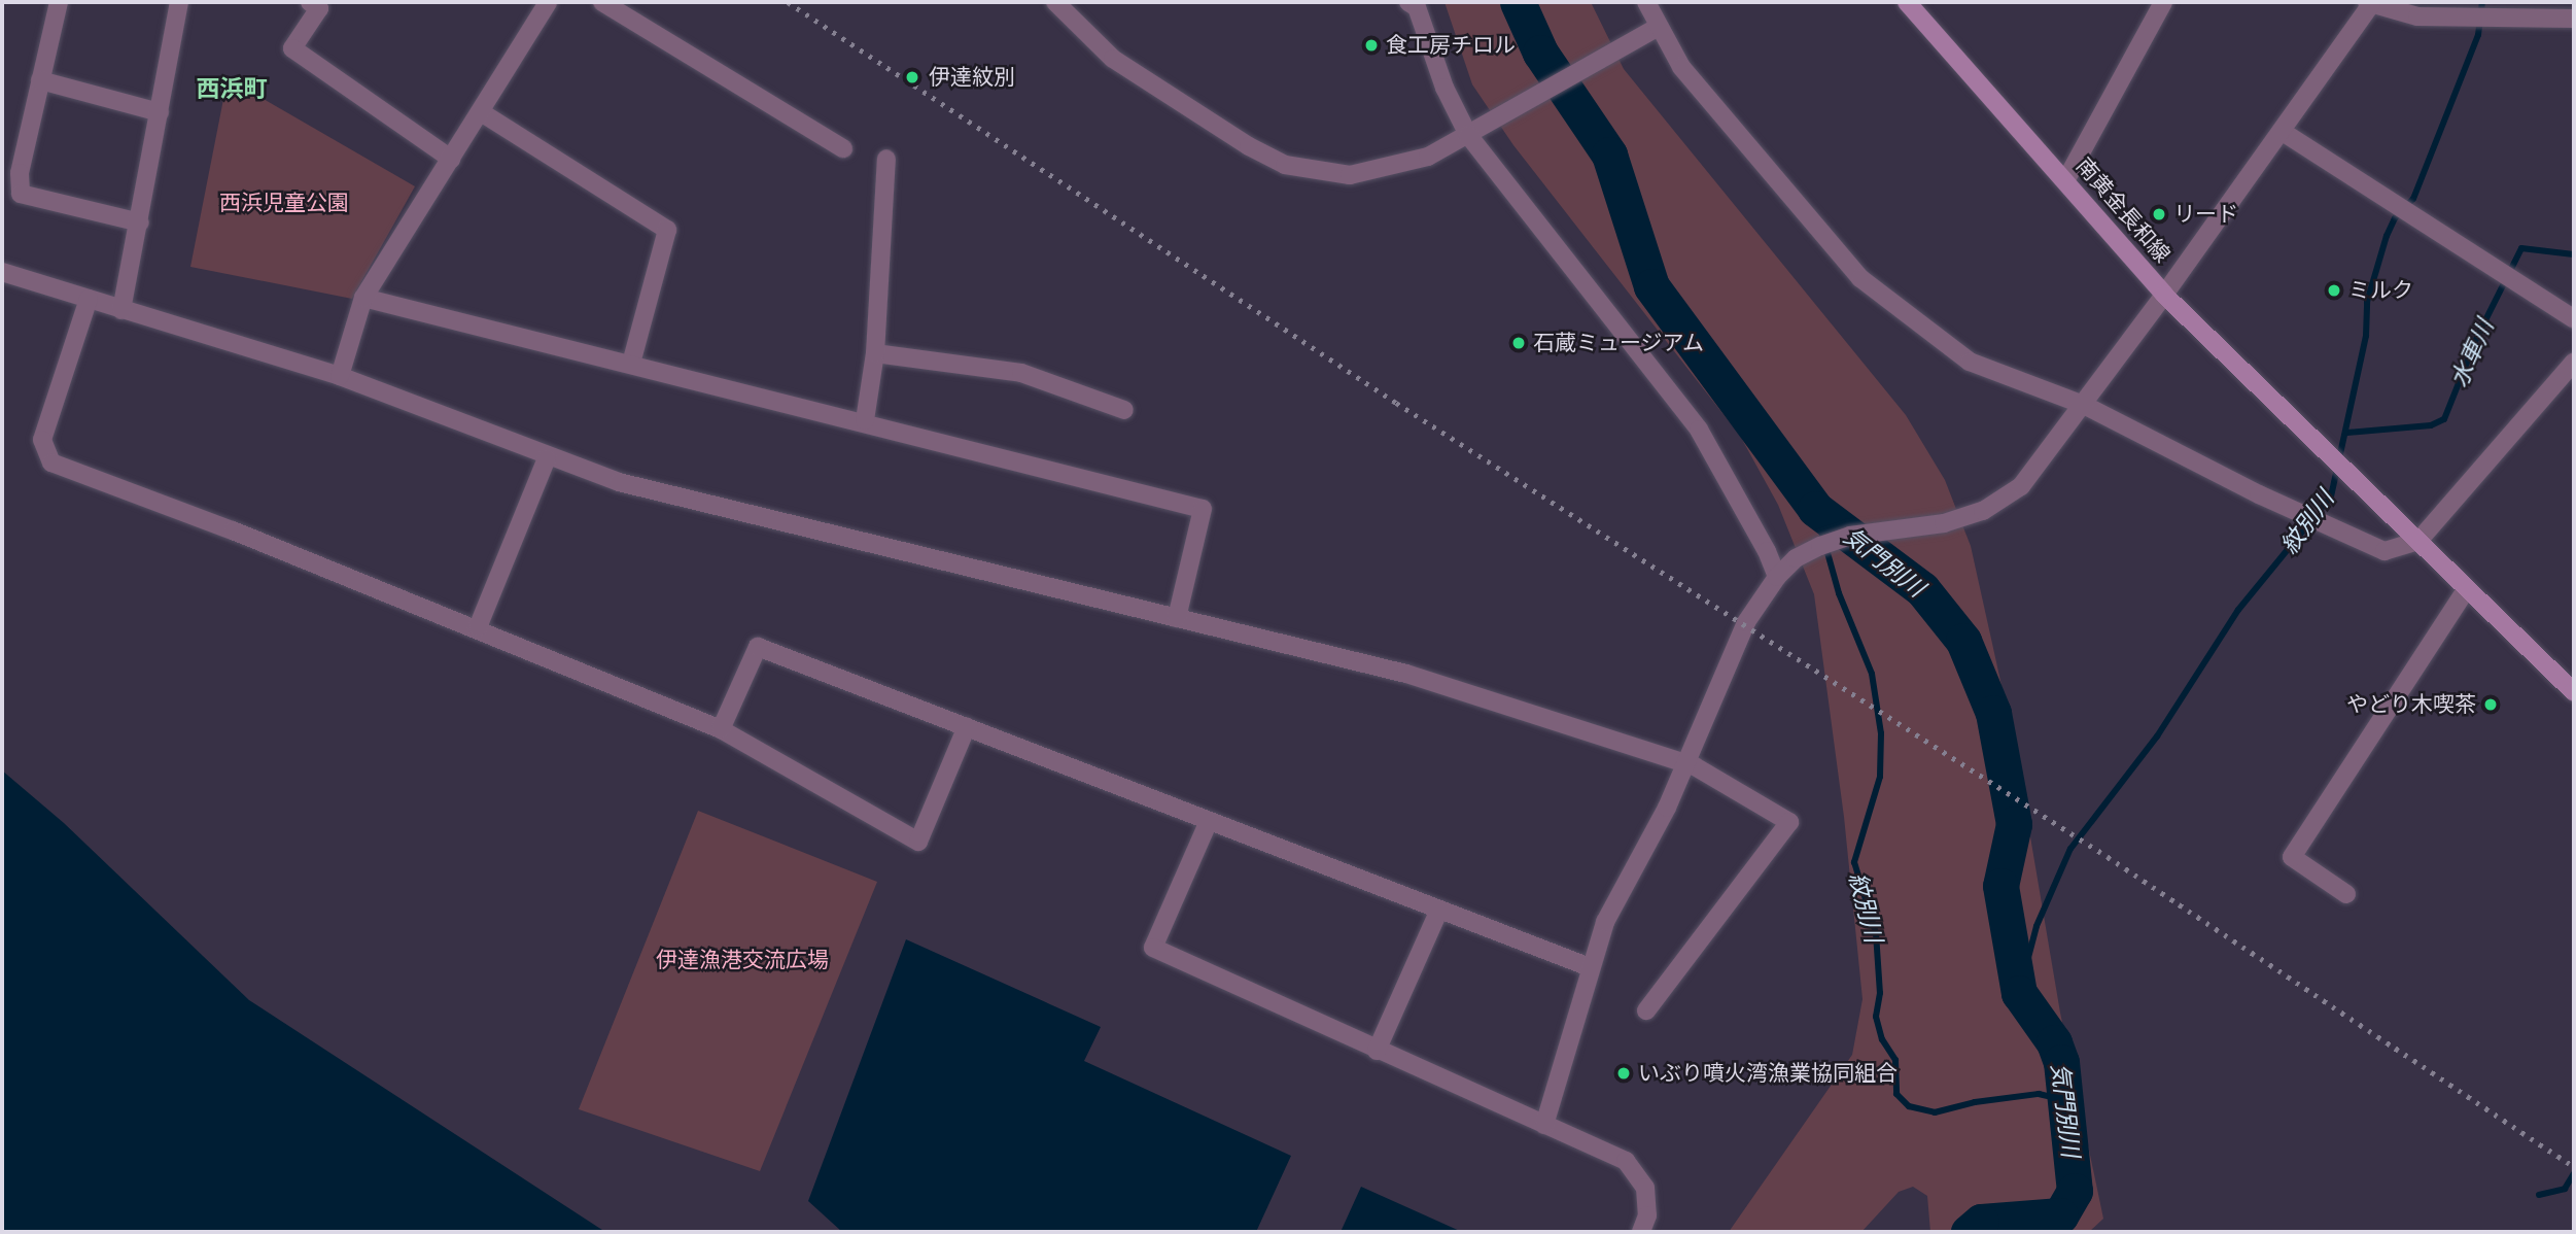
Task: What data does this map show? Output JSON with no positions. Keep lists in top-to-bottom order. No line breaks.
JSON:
{"streets":{"main road":["南黄金長和線"]},"districts":["西浜町"],"water":["水車川","紋別川","気門別川"],"parks":["西浜児童公園","伊達漁港交流広場"],"places":["食工房チロル","伊達紋別","リード","ミルク","石蔵ミュージアム","やどり木喫茶","いぶり噴火湾漁業協同組合"]}
